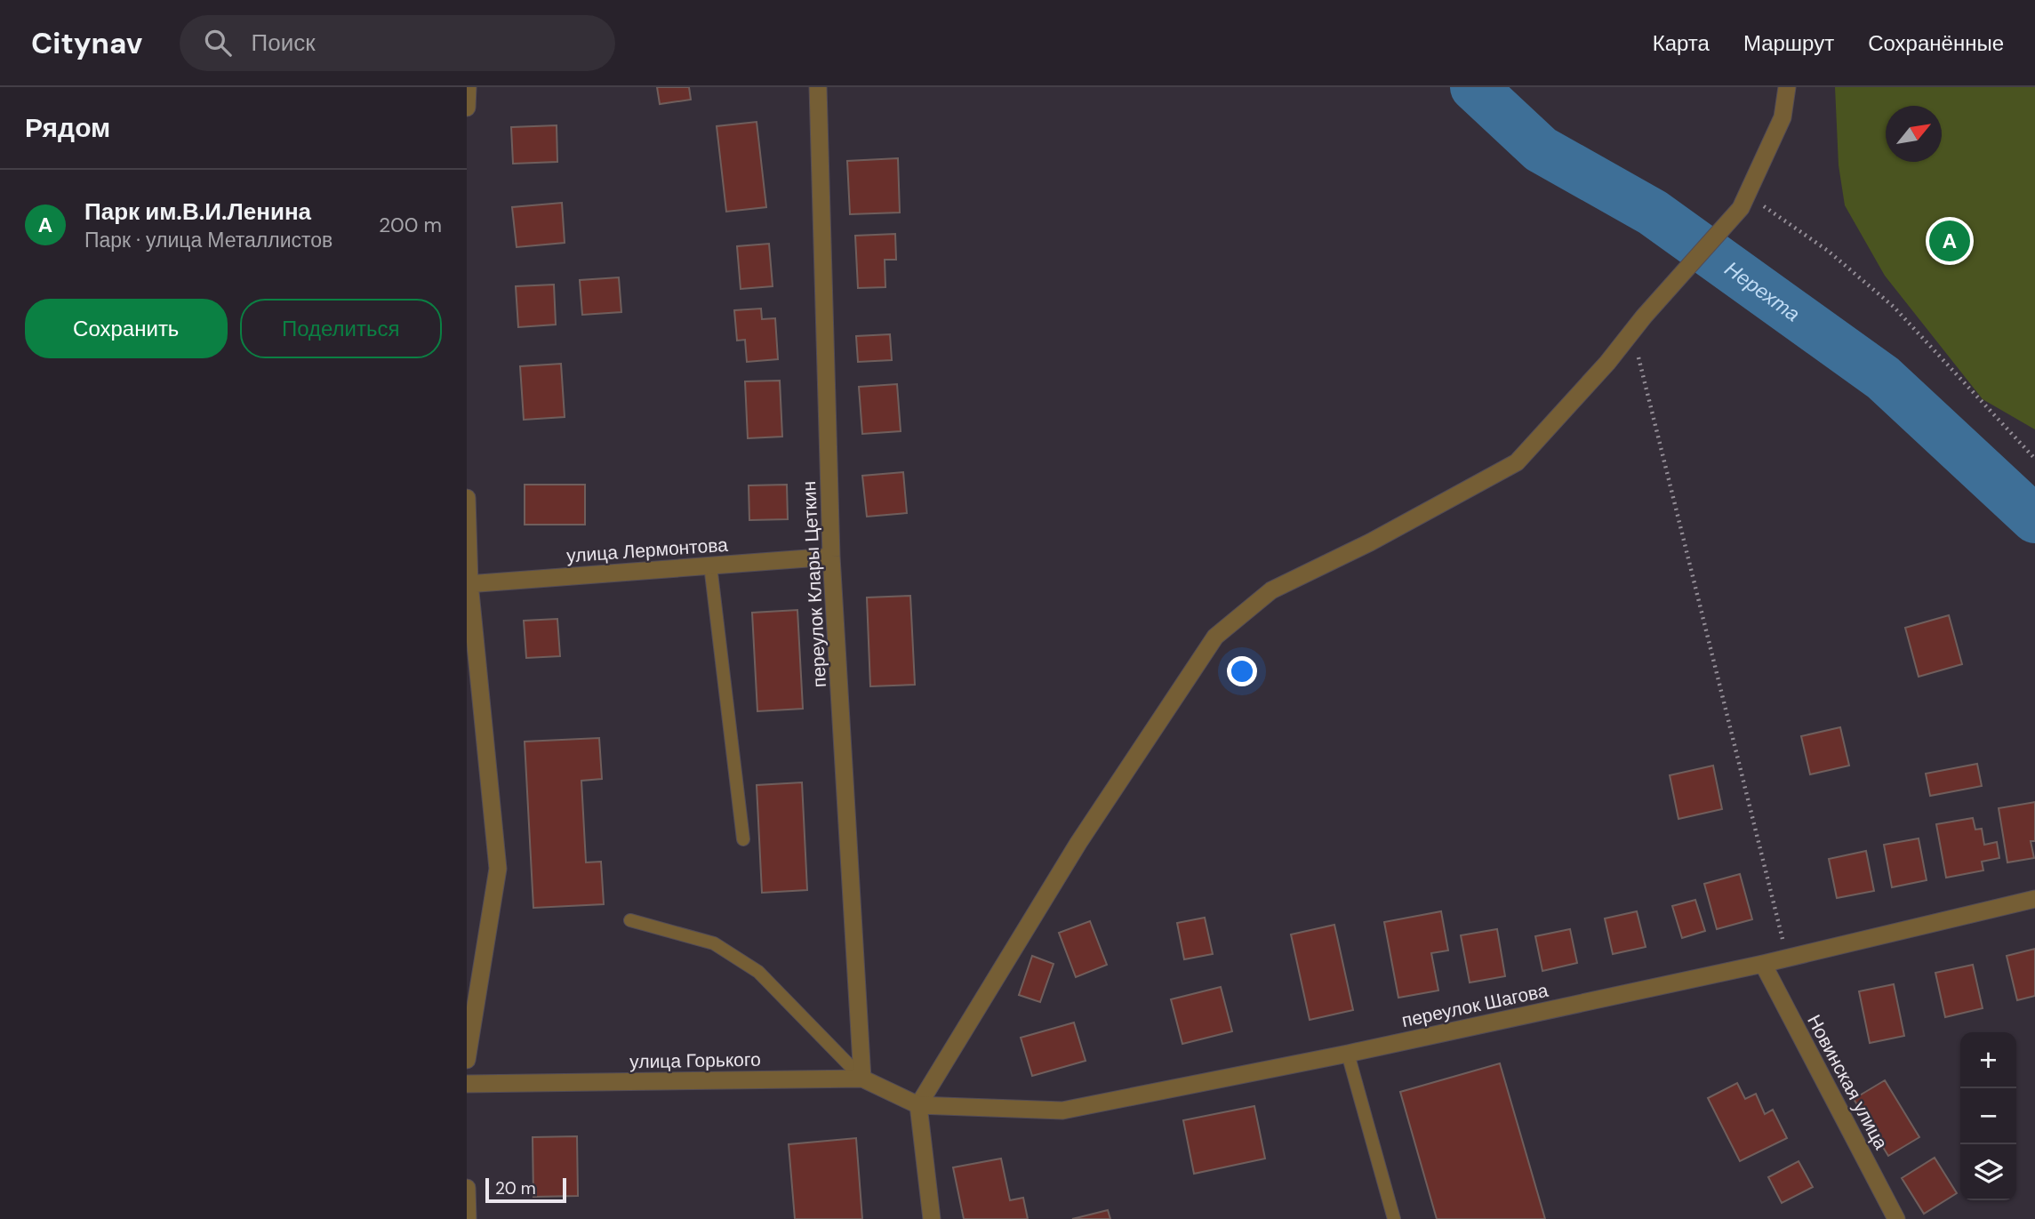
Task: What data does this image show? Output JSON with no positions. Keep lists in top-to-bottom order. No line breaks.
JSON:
{"streets":{"street":["улица Лермонтова","переулок Клары Цеткин","переулок Шагова","улица Горького","Новинская улица"]},"crossings":[["улица Лермонтова","переулок Клары Цеткин"],["переулок Клары Цеткин","улица Горького"],["переулок Шагова","улица Горького"],["переулок Шагова","Новинская улица"]],"water":["Нерехта"],"scale_bar":"20 m","north":"top right","page":{"header":"Citynav","search":"Поиск","nav":["Карта","Маршрут","Сохранённые"],"heading":"Рядом","list":[{"mark":"A","name":"Парк им.В.И.Ленина","note":"Парк · улица Металлистов","value":"200 m"}],"pins":"A","buttons":["Сохранить","Поделиться"],"map_buttons":["+","−"],"scale":"20 m"}}
